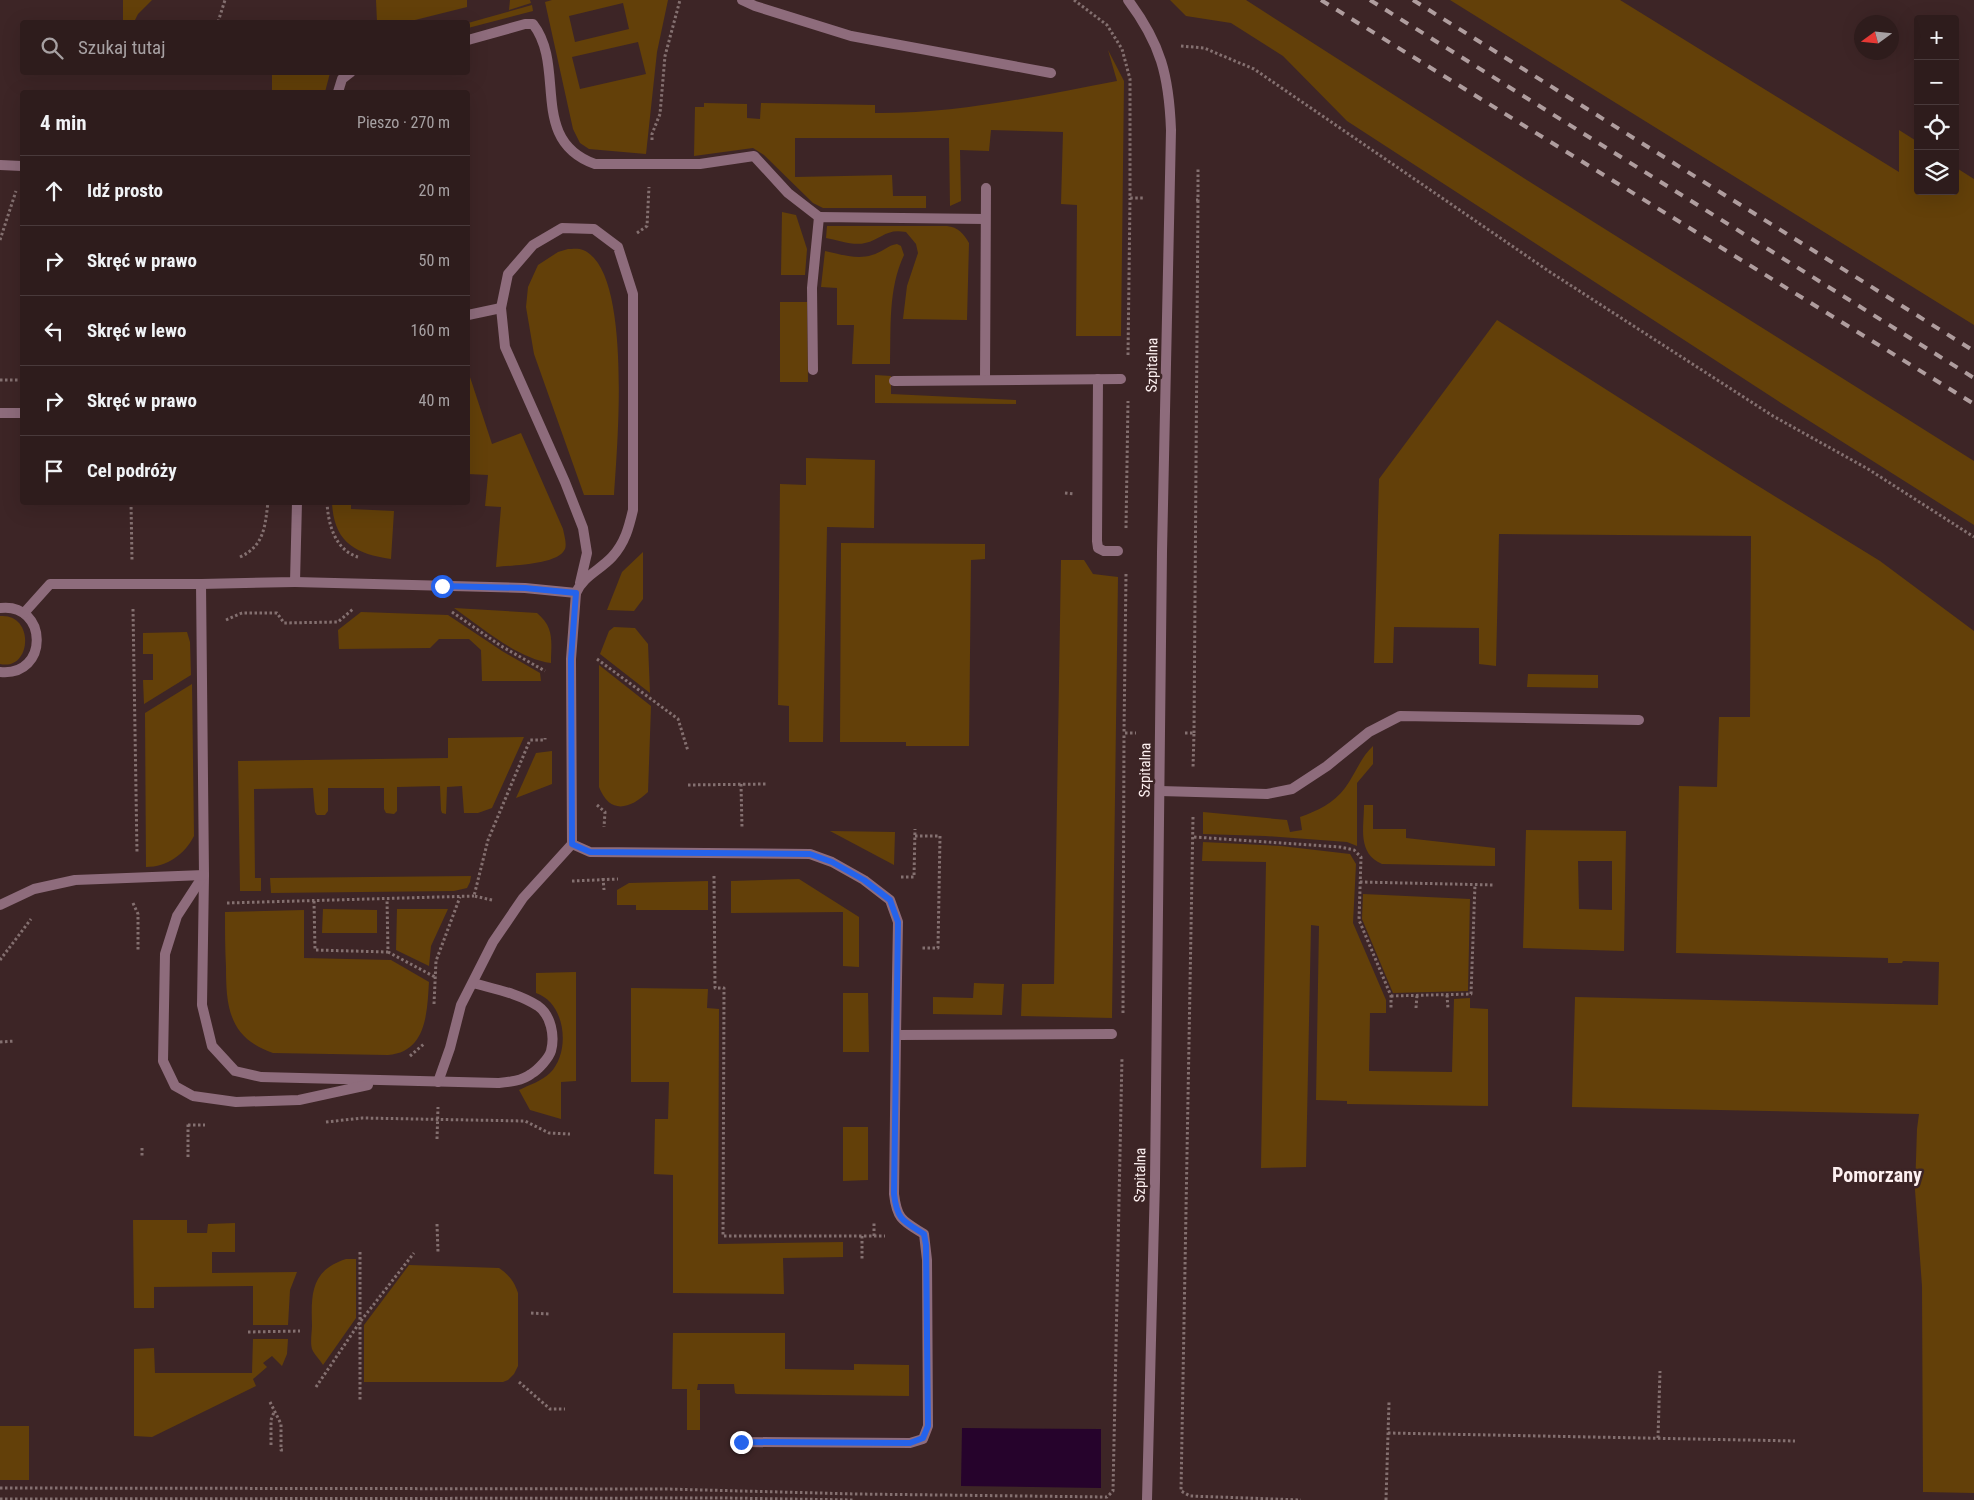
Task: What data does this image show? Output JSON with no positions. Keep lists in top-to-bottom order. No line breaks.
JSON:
{"streets":{"street":["Szpitalna"]},"districts":["Pomorzany"],"north":"left","page":{"map_buttons":["+","−"],"search":"Szukaj tutaj","heading":["4 min","Pieszo · 270 m"],"list":[["Idź prosto","20 m"],["Skręć w prawo","50 m"],["Skręć w lewo","160 m"],["Skręć w prawo","40 m"],"Cel podróży"]}}
